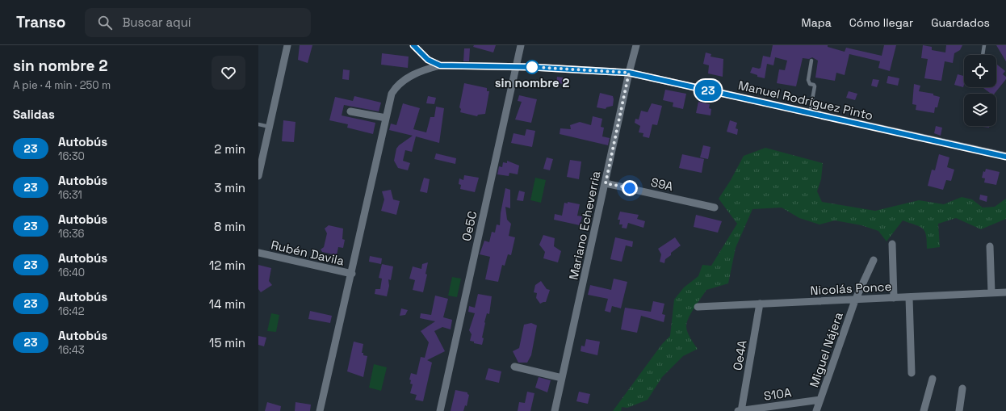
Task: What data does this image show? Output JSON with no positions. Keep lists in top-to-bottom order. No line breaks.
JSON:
{"streets":{"street":["Manuel Rodríguez Pinto","S9A","Mariano Echeverria","Oe5C","Rubén Davila","Nicolás Ponce","Miguel Nájera","Oe4A","S10A"]},"crossings":[["Manuel Rodríguez Pinto","Mariano Echeverria"],["Manuel Rodríguez Pinto","Oe5C"],["S9A","Mariano Echeverria"],["Nicolás Ponce","Miguel Nájera"],["Nicolás Ponce","Oe4A"],["Miguel Nájera","S10A"],["Oe4A","S10A"]],"places":["sin nombre 2"],"lines":["bus line 23"],"page":{"header":"Transo","search":"Buscar aquí","nav":["Mapa","Cómo llegar","Guardados"],"heading":[["sin nombre 2","A pie · 4 min · 250 m"],"Salidas"],"on_map":"23","list":[{"mark":"23","name":"Autobús","note":"16:30","value":"2 min"},{"mark":"23","name":"Autobús","note":"16:31","value":"3 min"},{"mark":"23","name":"Autobús","note":"16:36","value":"8 min"},{"mark":"23","name":"Autobús","note":"16:40","value":"12 min"},{"mark":"23","name":"Autobús","note":"16:42","value":"14 min"},{"mark":"23","name":"Autobús","note":"16:43","value":"15 min"}]}}
